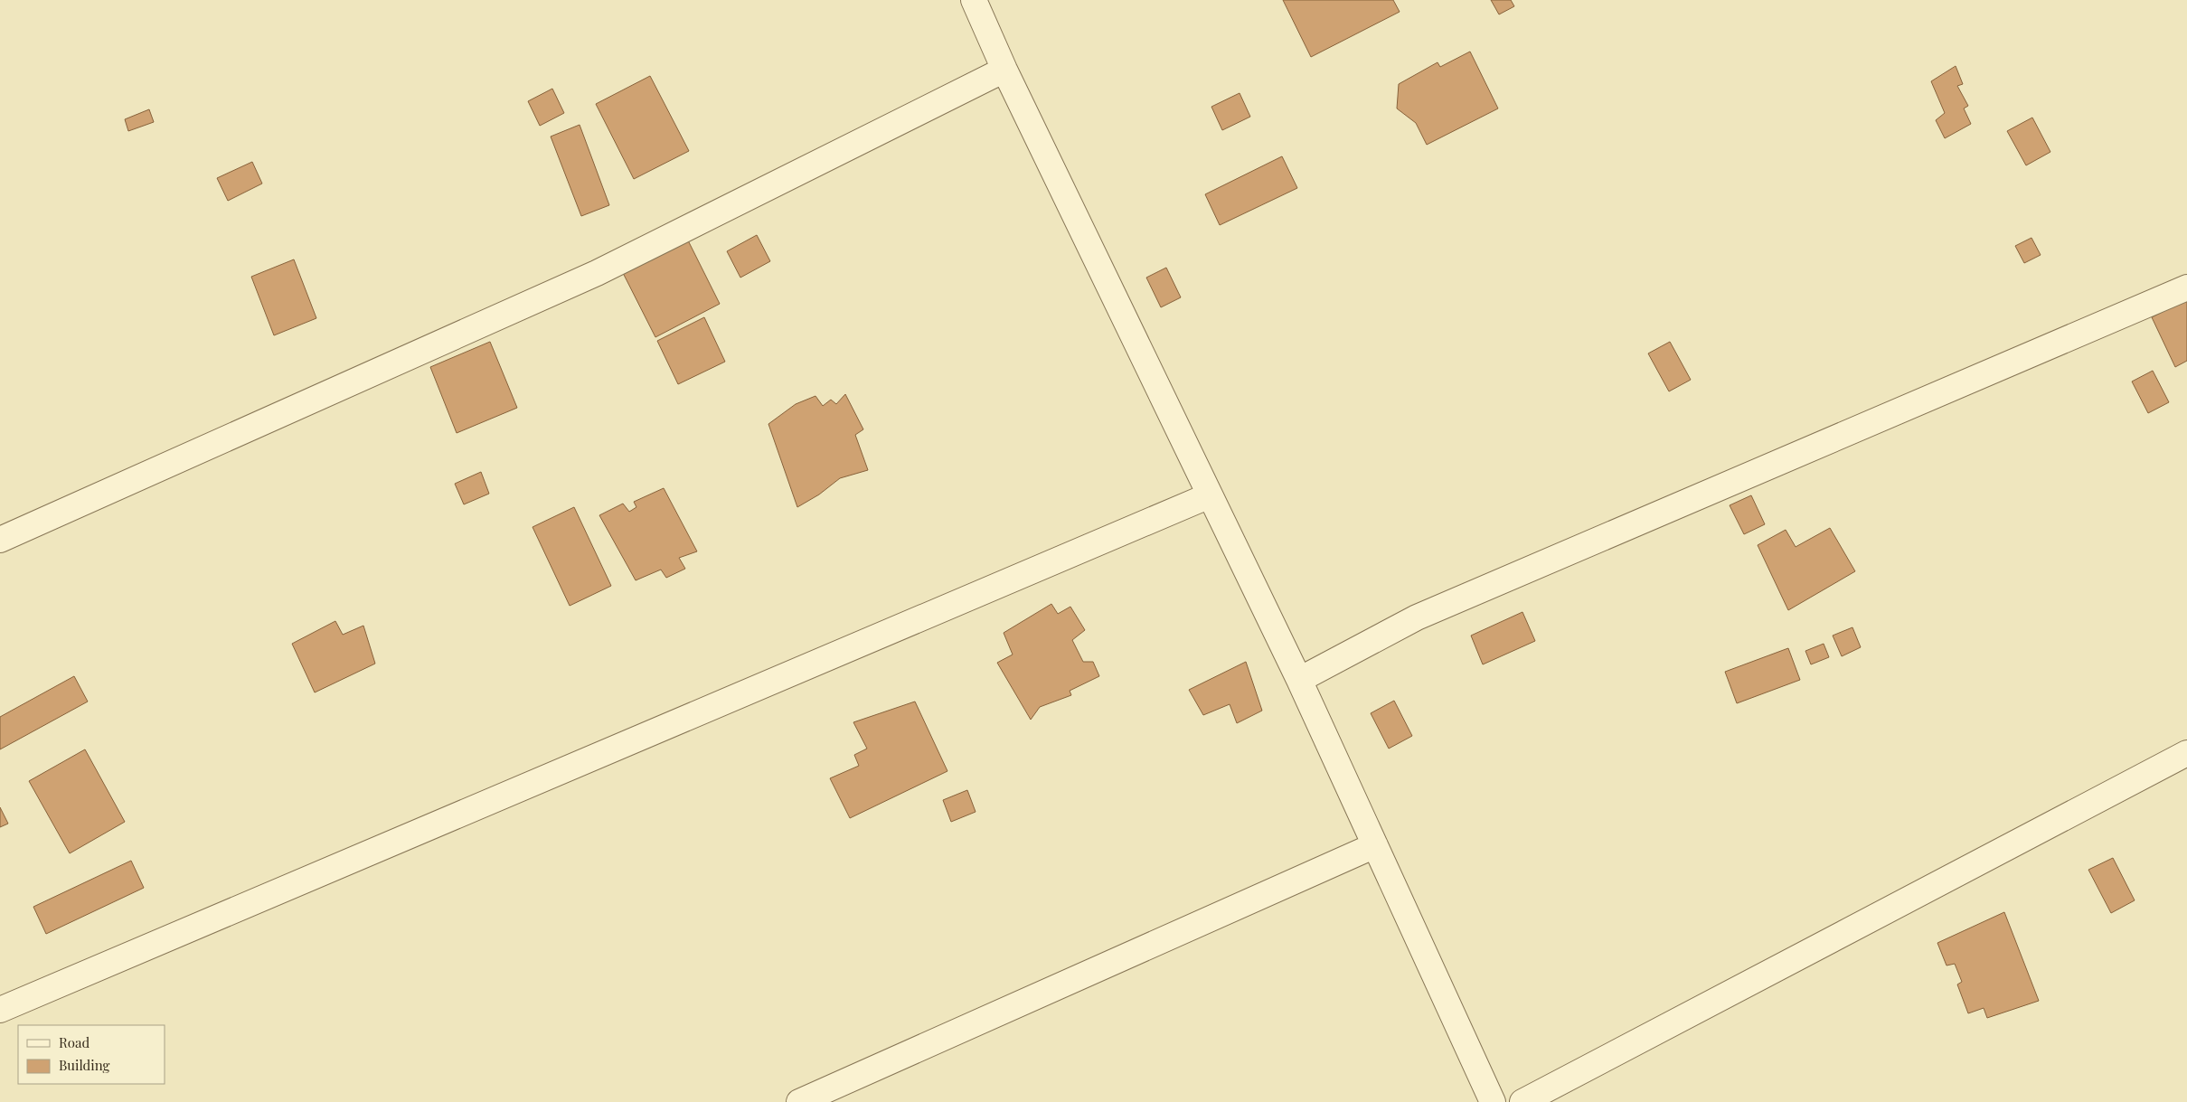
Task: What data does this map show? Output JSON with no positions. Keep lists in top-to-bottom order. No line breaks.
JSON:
{"legend":["Road","Building"]}
